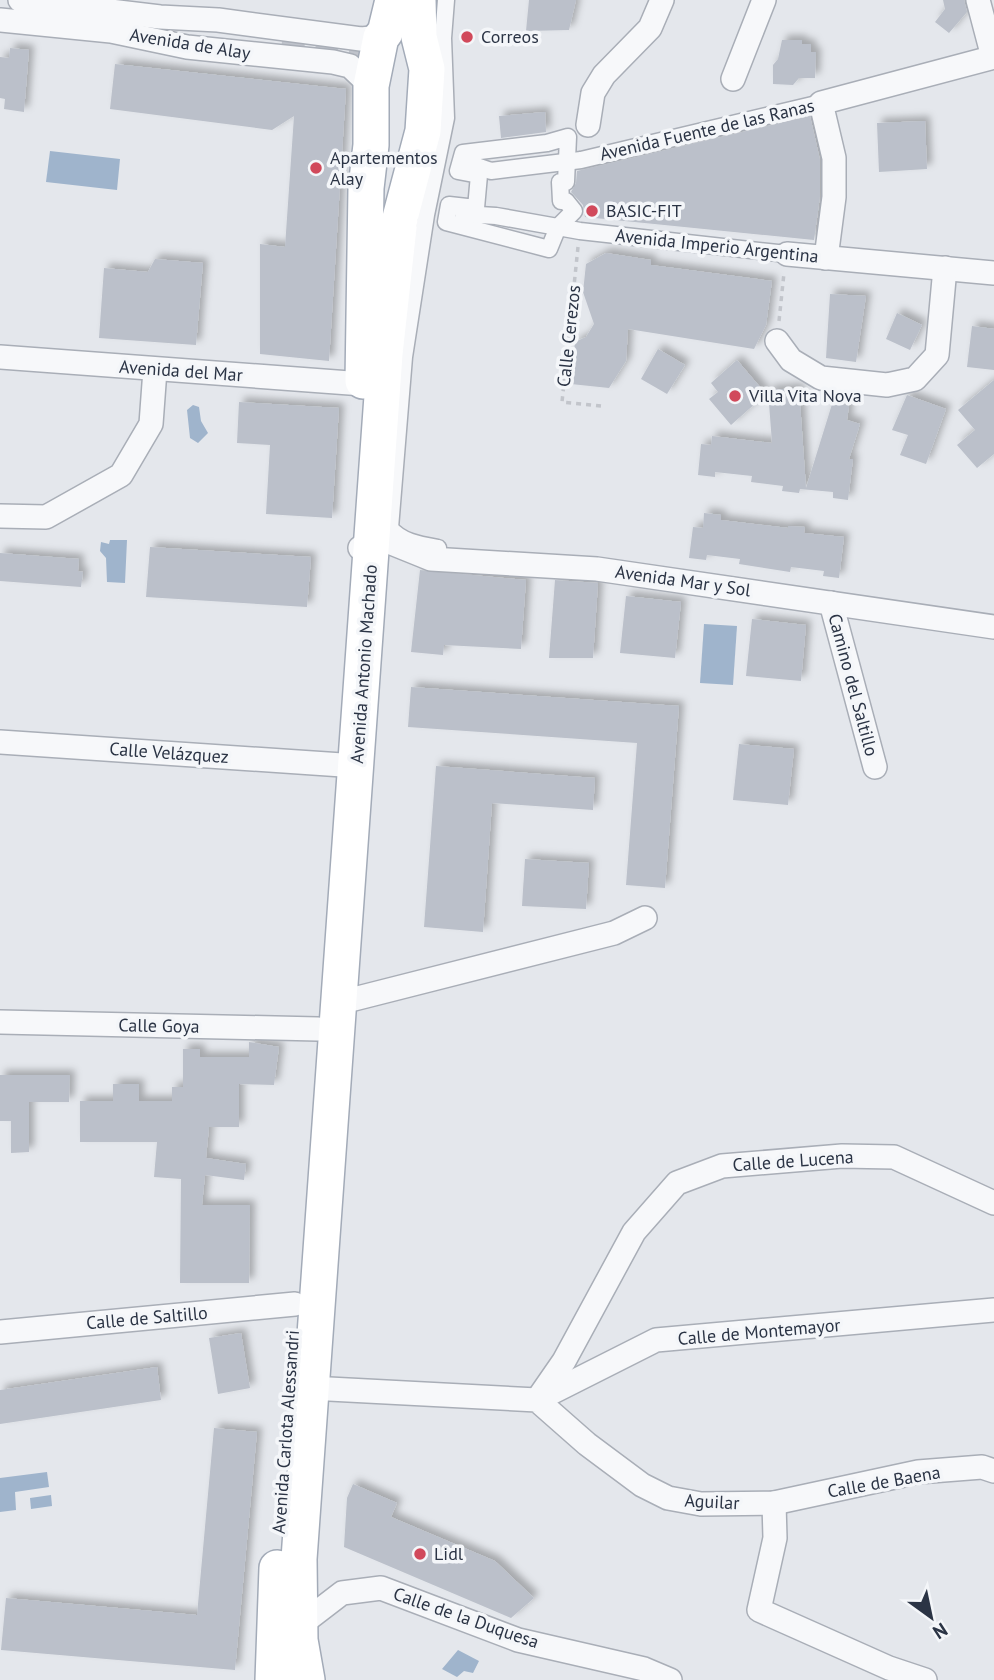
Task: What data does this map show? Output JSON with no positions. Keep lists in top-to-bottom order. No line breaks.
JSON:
{"streets":{"main road":["Avenida Antonio Machado","Avenida Carlota Alessandri"],"street":["Avenida de Alay","Avenida Fuente de las Ranas","Avenida Imperio Argentina","Avenida del Mar","Avenida Mar y Sol","Camino del Saltillo","Calle Velázquez","Calle Goya","Calle de Lucena","Calle de Saltillo","Calle de Montemayor","Calle de Baena","Aguilar","Calle de la Duquesa"],"path":["Calle Cerezos"]},"crossings":[["Avenida de Alay","Avenida Antonio Machado"],["Avenida Fuente de las Ranas","Avenida Antonio Machado"],["Avenida Imperio Argentina","Calle Cerezos"],["Avenida Imperio Argentina","Avenida Antonio Machado"],["Avenida del Mar","Avenida Antonio Machado"],["Avenida Mar y Sol","Avenida Antonio Machado"],["Avenida Mar y Sol","Camino del Saltillo"],["Avenida Antonio Machado","Calle Velázquez"],["Avenida Antonio Machado","Calle Goya"],["Avenida Antonio Machado","Avenida Carlota Alessandri"],["Calle de Lucena","Calle de Montemayor"],["Calle de Lucena","Aguilar"],["Calle de Saltillo","Avenida Carlota Alessandri"],["Calle de Montemayor","Aguilar"],["Calle de Baena","Aguilar"]],"places":["Correos","Apartementos Alay","BASIC-FIT","Villa Vita Nova","Lidl"],"north":"bottom right"}
